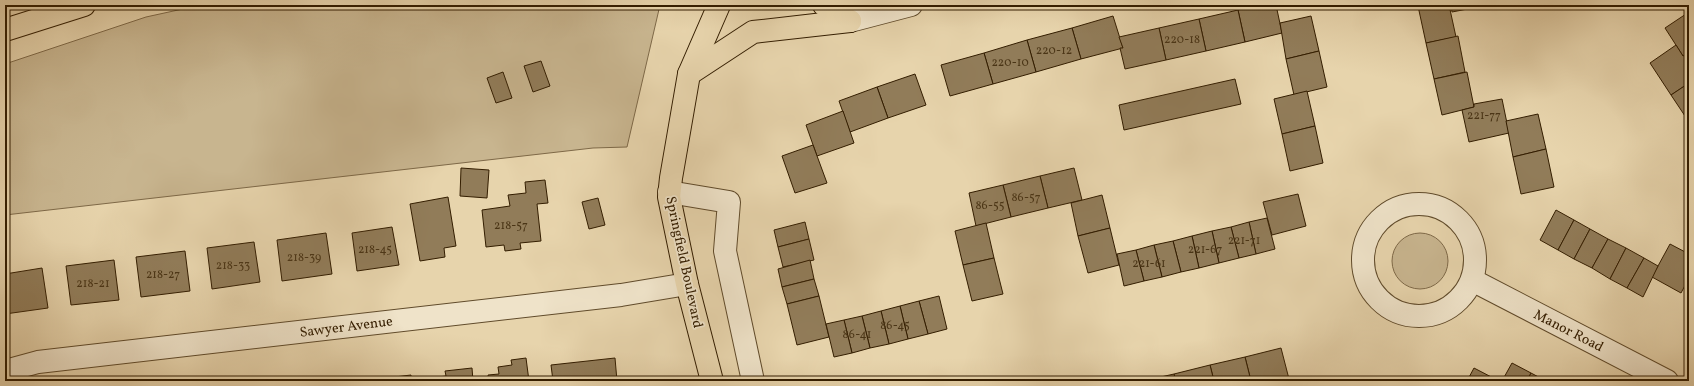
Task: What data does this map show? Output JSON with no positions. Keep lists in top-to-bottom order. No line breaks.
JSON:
{"streets":{"main road":["Springfield Boulevard"],"street":["Sawyer Avenue","Manor Road"]},"crossings":[["Springfield Boulevard","Sawyer Avenue"]],"house_numbers":["220-18","220-12","220-10","221-77","86-57","86-55","218-57","221-71","218-45","221-67","218-39","221-61","218-33","218-27","218-21","86-45","86-41"]}
